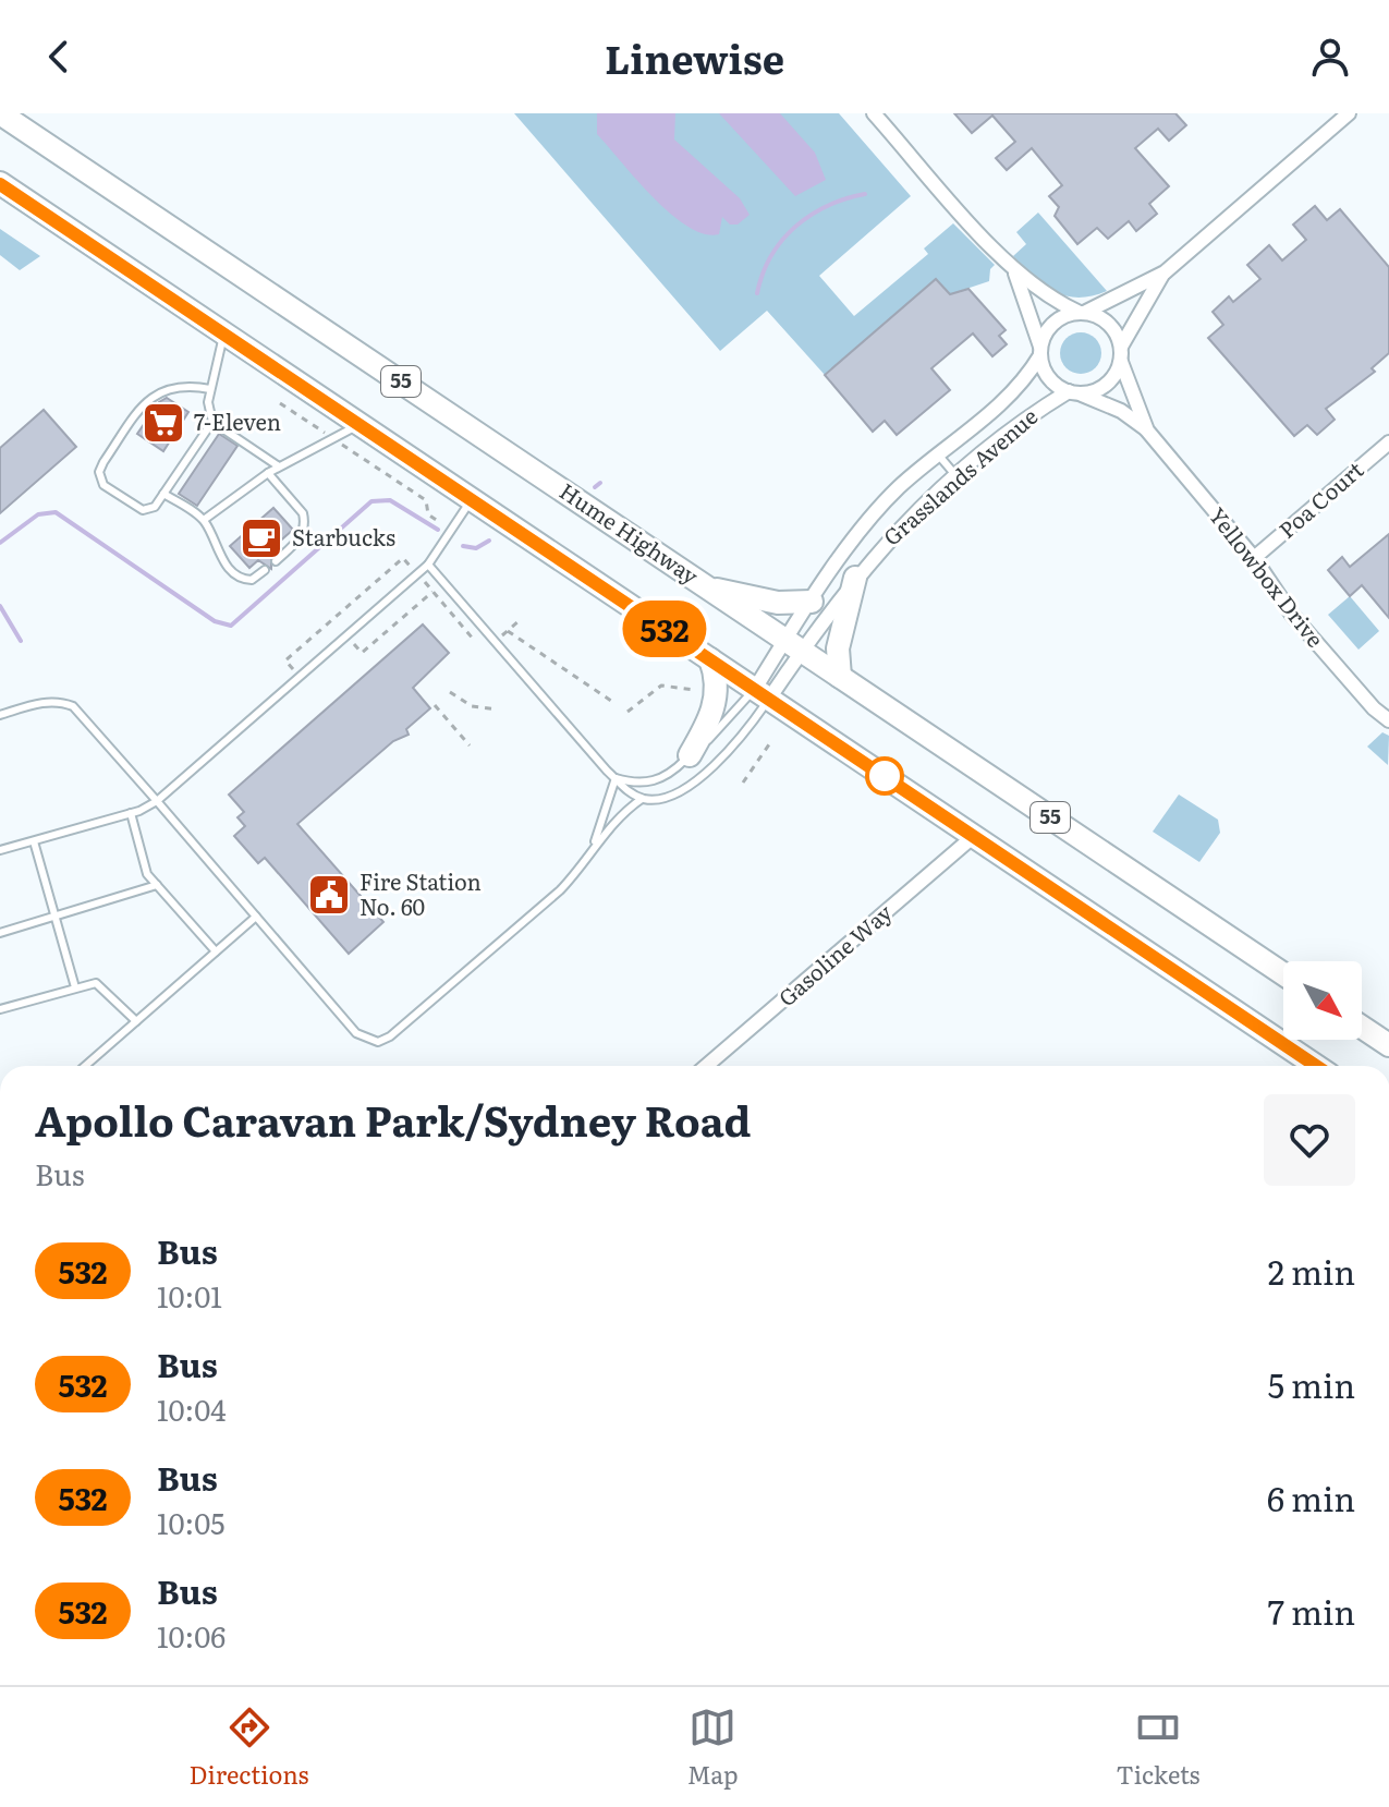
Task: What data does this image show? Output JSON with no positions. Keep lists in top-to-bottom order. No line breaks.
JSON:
{"streets":{"highway":["55","Hume Highway"],"street":["Grasslands Avenue","Poa Court","Yellowbox Drive","Gasoline Way"]},"crossings":[["Grasslands Avenue","Hume Highway"],["Poa Court","Yellowbox Drive"]],"places":{"supermarket":["7-Eleven"],"cafe":["Starbucks"],"public building":["Fire Station No. 60"]},"lines":["bus line 532"],"north":"bottom right","page":{"header":"Linewise","on_map":"532","heading":["Apollo Caravan Park/Sydney Road","Bus"],"list":[{"mark":"532","name":"Bus","note":"10:01","value":"2 min"},{"mark":"532","name":"Bus","note":"10:04","value":"5 min"},{"mark":"532","name":"Bus","note":"10:05","value":"6 min"},{"mark":"532","name":"Bus","note":"10:06","value":"7 min"}],"tabs":["Directions","Map","Tickets"]}}
